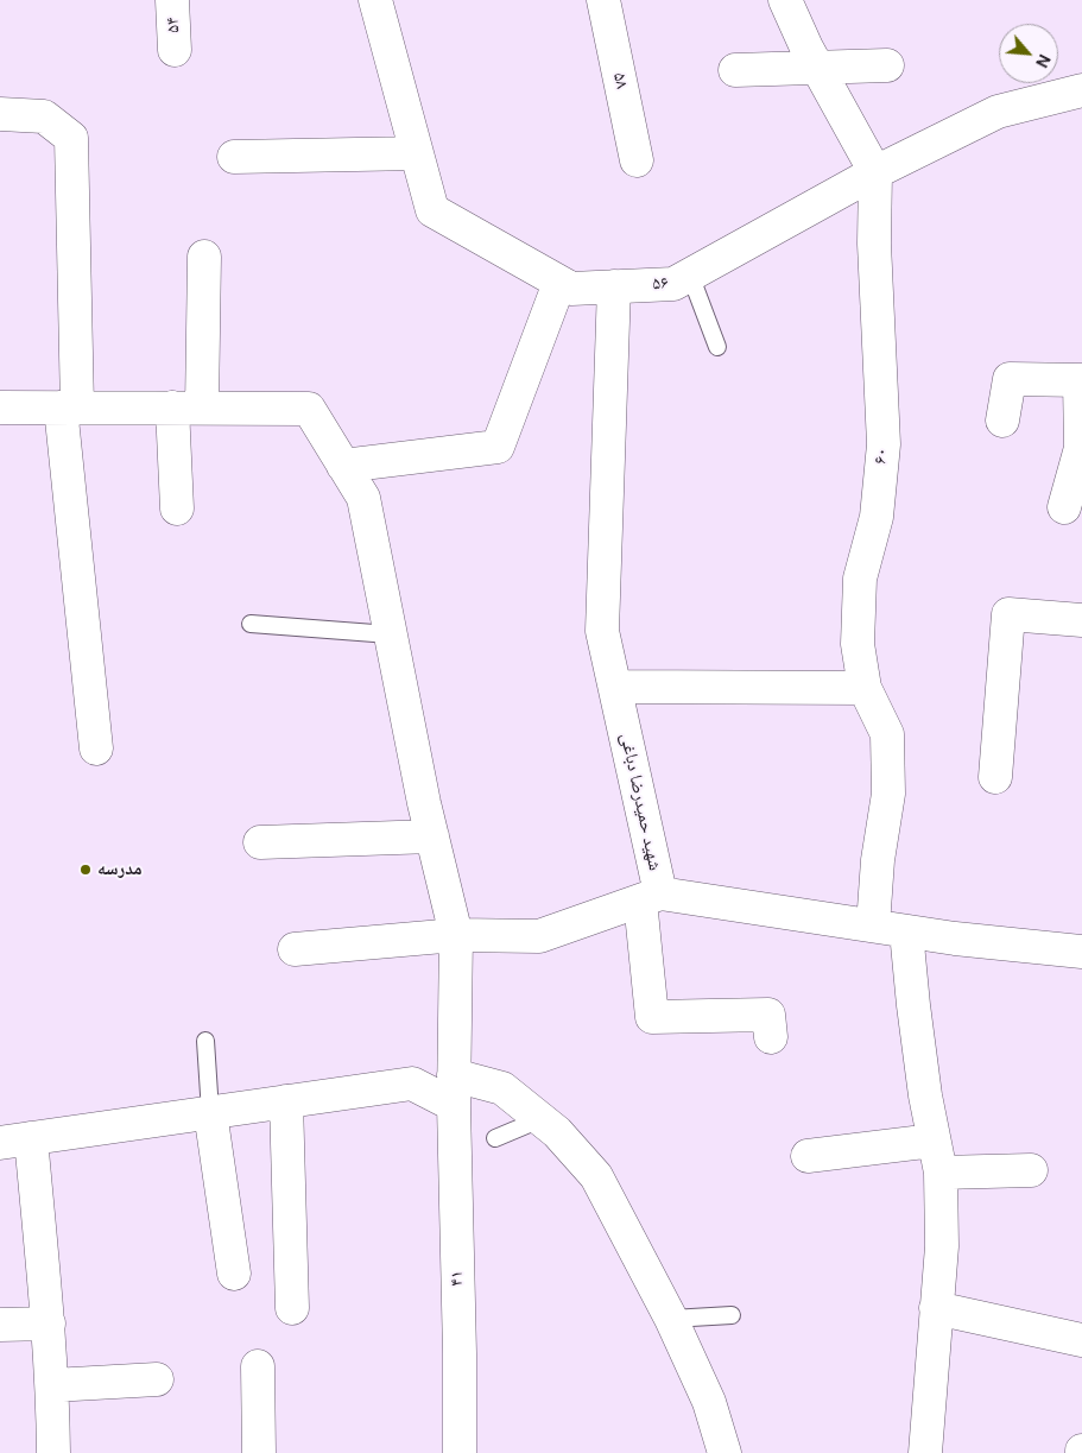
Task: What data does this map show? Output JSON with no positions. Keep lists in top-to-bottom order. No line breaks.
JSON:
{"streets":{"street":["۵۴","۵۸","۵۶","۶۰","شهید حمیدرضا دباغی","۴۱"]},"crossings":[["۵۶","۶۰"],["۵۶","شهید حمیدرضا دباغی"],["۶۰","شهید حمیدرضا دباغی"]],"places":["مدرسه"],"north":"bottom right"}
